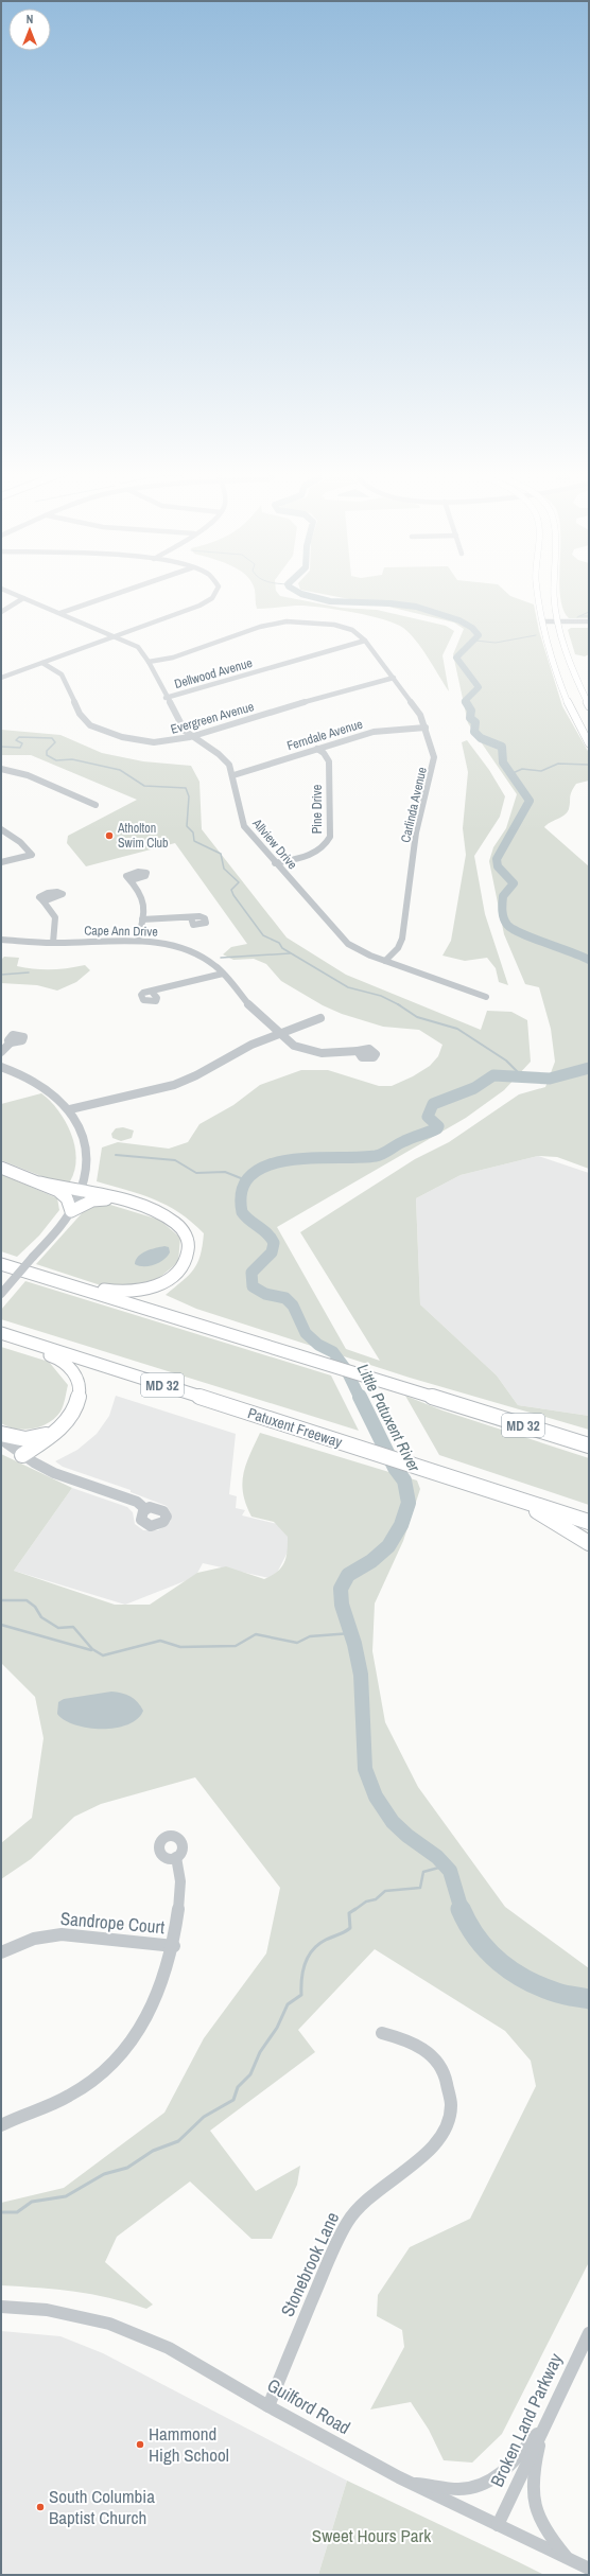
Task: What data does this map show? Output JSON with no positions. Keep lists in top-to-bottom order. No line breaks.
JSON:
{"streets":{"highway":["MD 32","Patuxent Freeway"],"street":["Dellwood Avenue","Evergreen Avenue","Ferndale Avenue","Carlinda Avenue","Pine Drive","Allview Drive","Cape Ann Drive","Sandrope Court","Stonebrook Lane","Guilford Road","Broken Land Parkway"]},"crossings":[["Dellwood Avenue","Carlinda Avenue"],["Dellwood Avenue","Allview Drive"],["Evergreen Avenue","Carlinda Avenue"],["Evergreen Avenue","Allview Drive"],["Ferndale Avenue","Carlinda Avenue"],["Ferndale Avenue","Pine Drive"],["Ferndale Avenue","Allview Drive"],["Carlinda Avenue","Allview Drive"],["Pine Drive","Allview Drive"],["Stonebrook Lane","Guilford Road"],["Guilford Road","Broken Land Parkway"]],"water":["Little Patuxent River"],"parks":["Sweet Hours Park"],"places":["Atholton Swim Club","Hammond High School","South Columbia Baptist Church"],"north":"top"}
